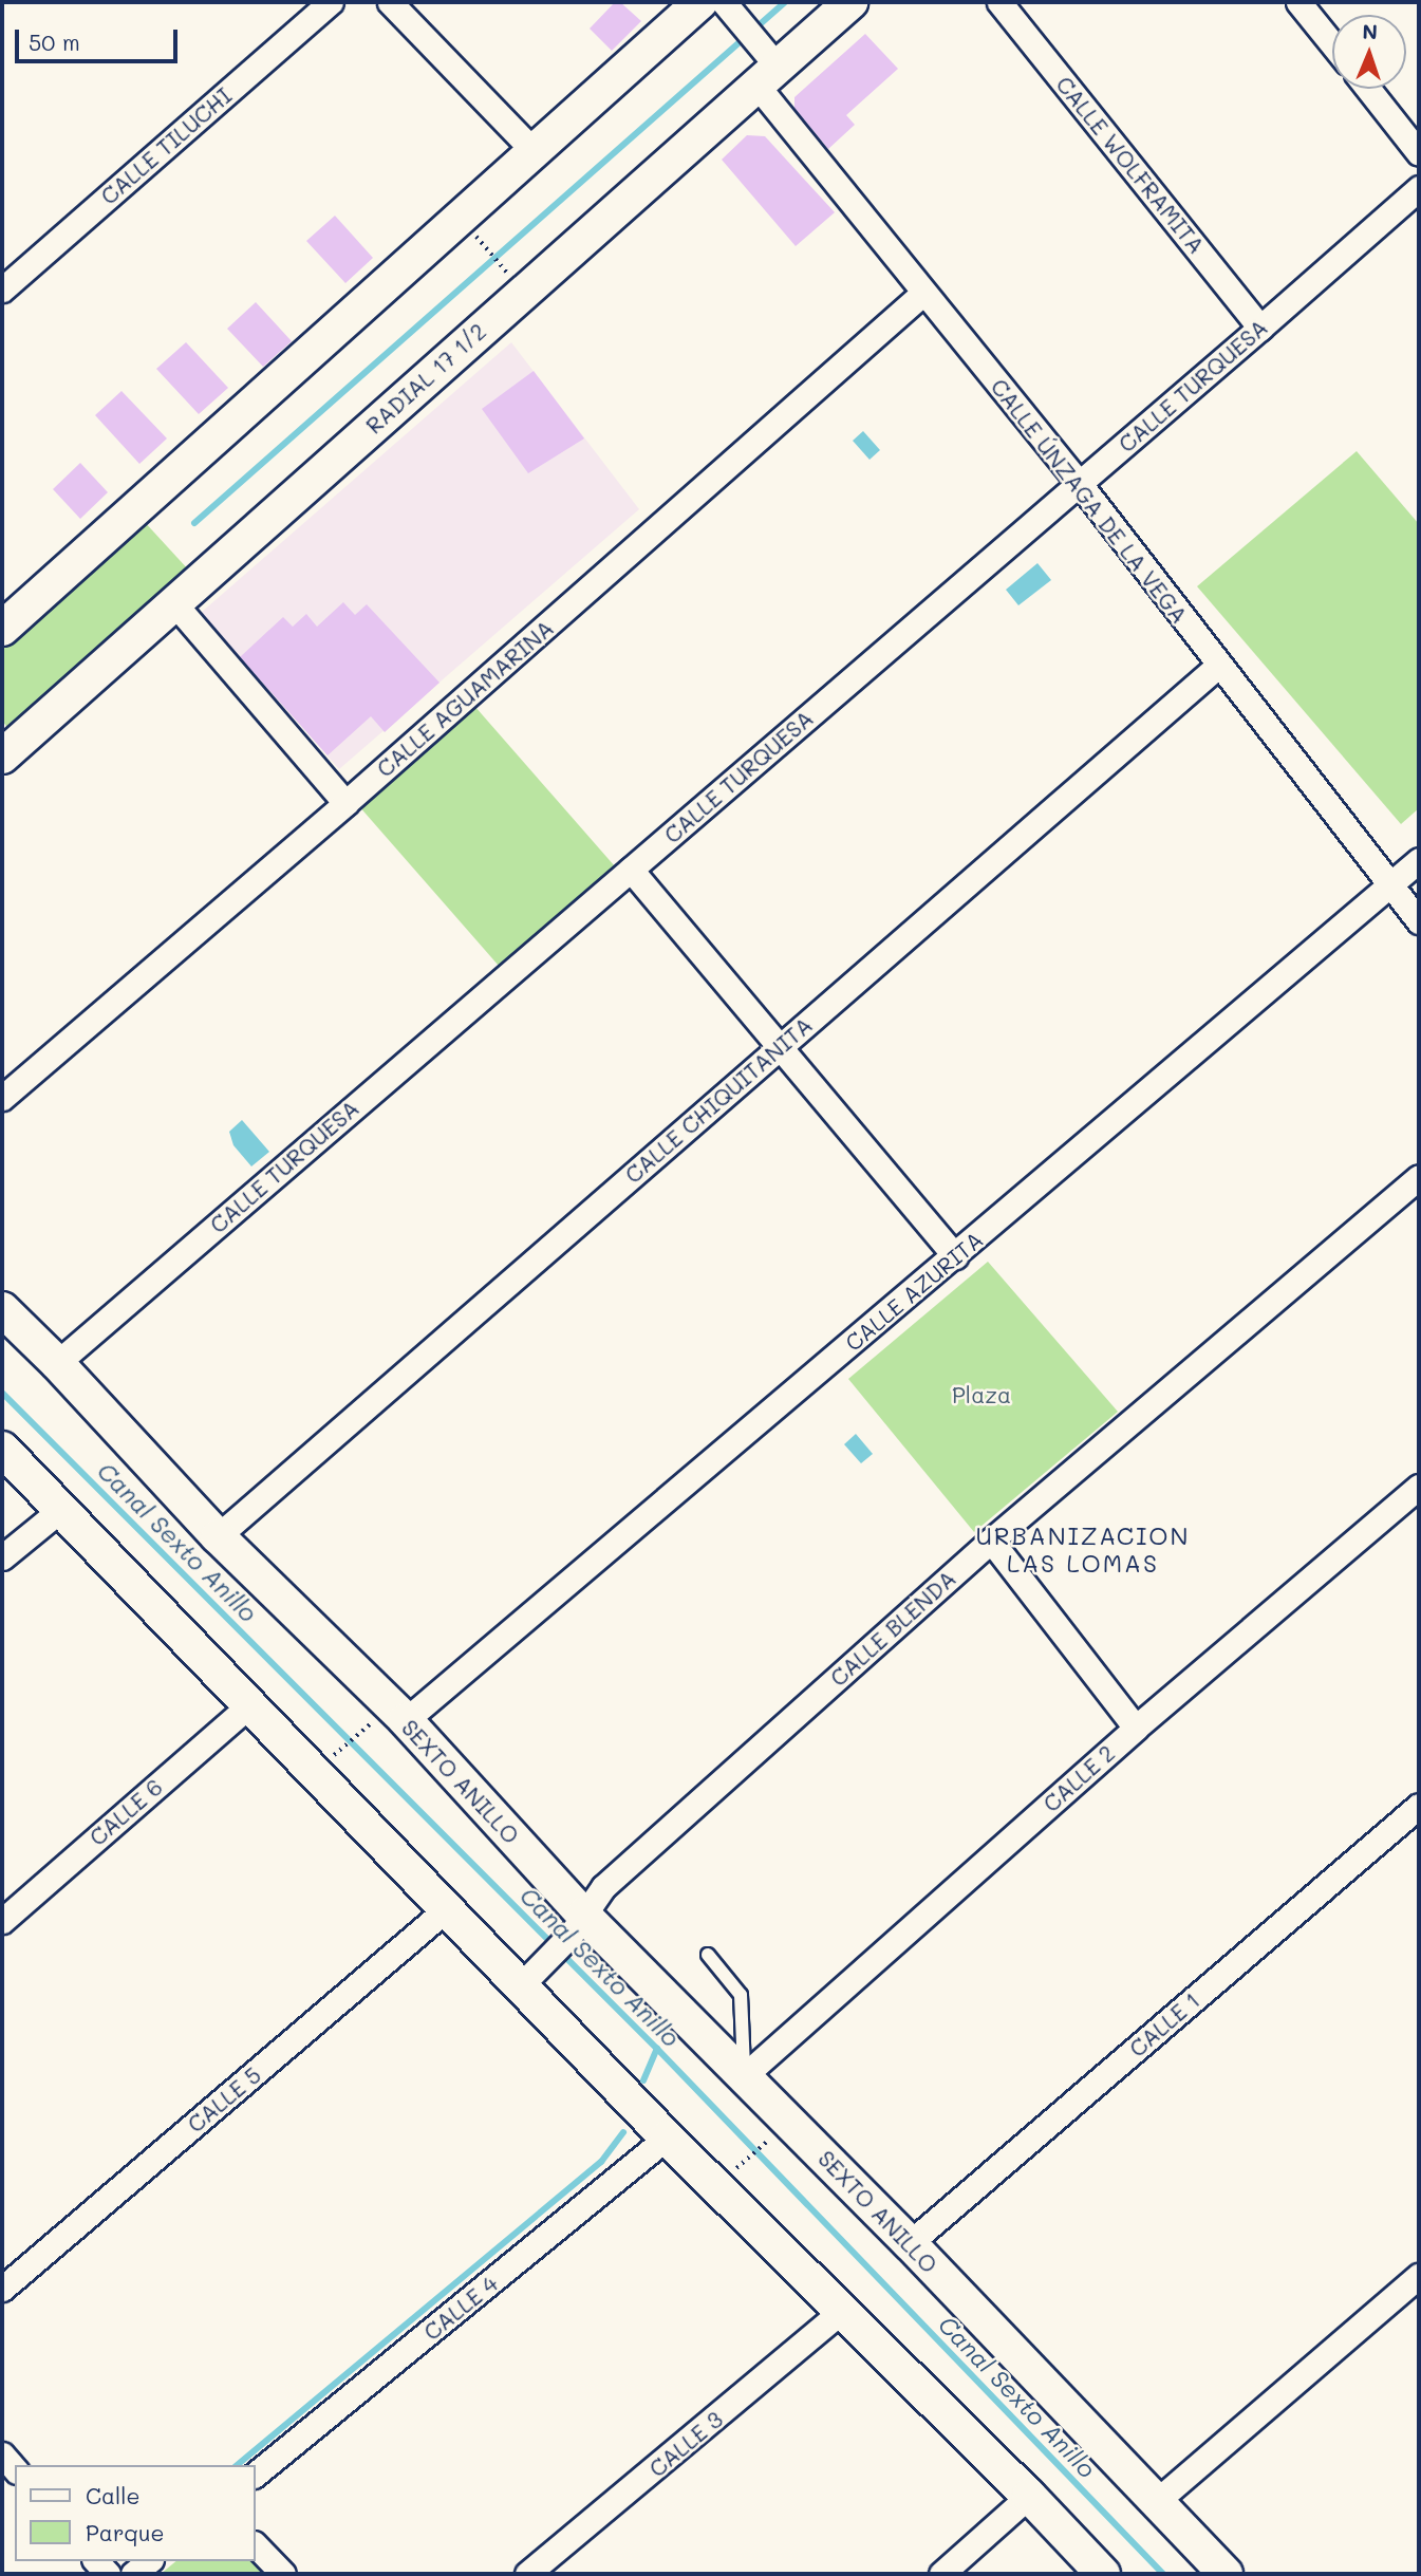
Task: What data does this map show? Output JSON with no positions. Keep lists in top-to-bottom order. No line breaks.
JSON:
{"streets":{"main road":["RADIAL 17 1/2","SEXTO ANILLO"],"street":["CALLE TILUCHI","CALLE WOLFRAMITA","CALLE TURQUESA","CALLE ÚNZAGA DE LA VEGA","CALLE AGUAMARINA","CALLE CHIQUITANITA","CALLE AZURITA","CALLE BLENDA","CALLE 2","CALLE 6","CALLE 1","CALLE 5","CALLE 4","CALLE 3"]},"crossings":[["CALLE WOLFRAMITA","CALLE TURQUESA"],["RADIAL 17 1/2","CALLE ÚNZAGA DE LA VEGA"],["CALLE TURQUESA","CALLE ÚNZAGA DE LA VEGA"],["CALLE TURQUESA","SEXTO ANILLO"],["CALLE ÚNZAGA DE LA VEGA","CALLE AGUAMARINA"],["CALLE ÚNZAGA DE LA VEGA","CALLE CHIQUITANITA"],["CALLE ÚNZAGA DE LA VEGA","CALLE AZURITA"],["CALLE CHIQUITANITA","SEXTO ANILLO"],["CALLE AZURITA","SEXTO ANILLO"],["CALLE BLENDA","SEXTO ANILLO"],["CALLE 2","SEXTO ANILLO"],["SEXTO ANILLO","CALLE 1"]],"districts":["URBANIZACION LAS LOMAS"],"water":["Canal Sexto Anillo"],"parks":["Plaza"],"legend":["Calle","Parque"],"scale_bar":"50 m","north":"top"}
